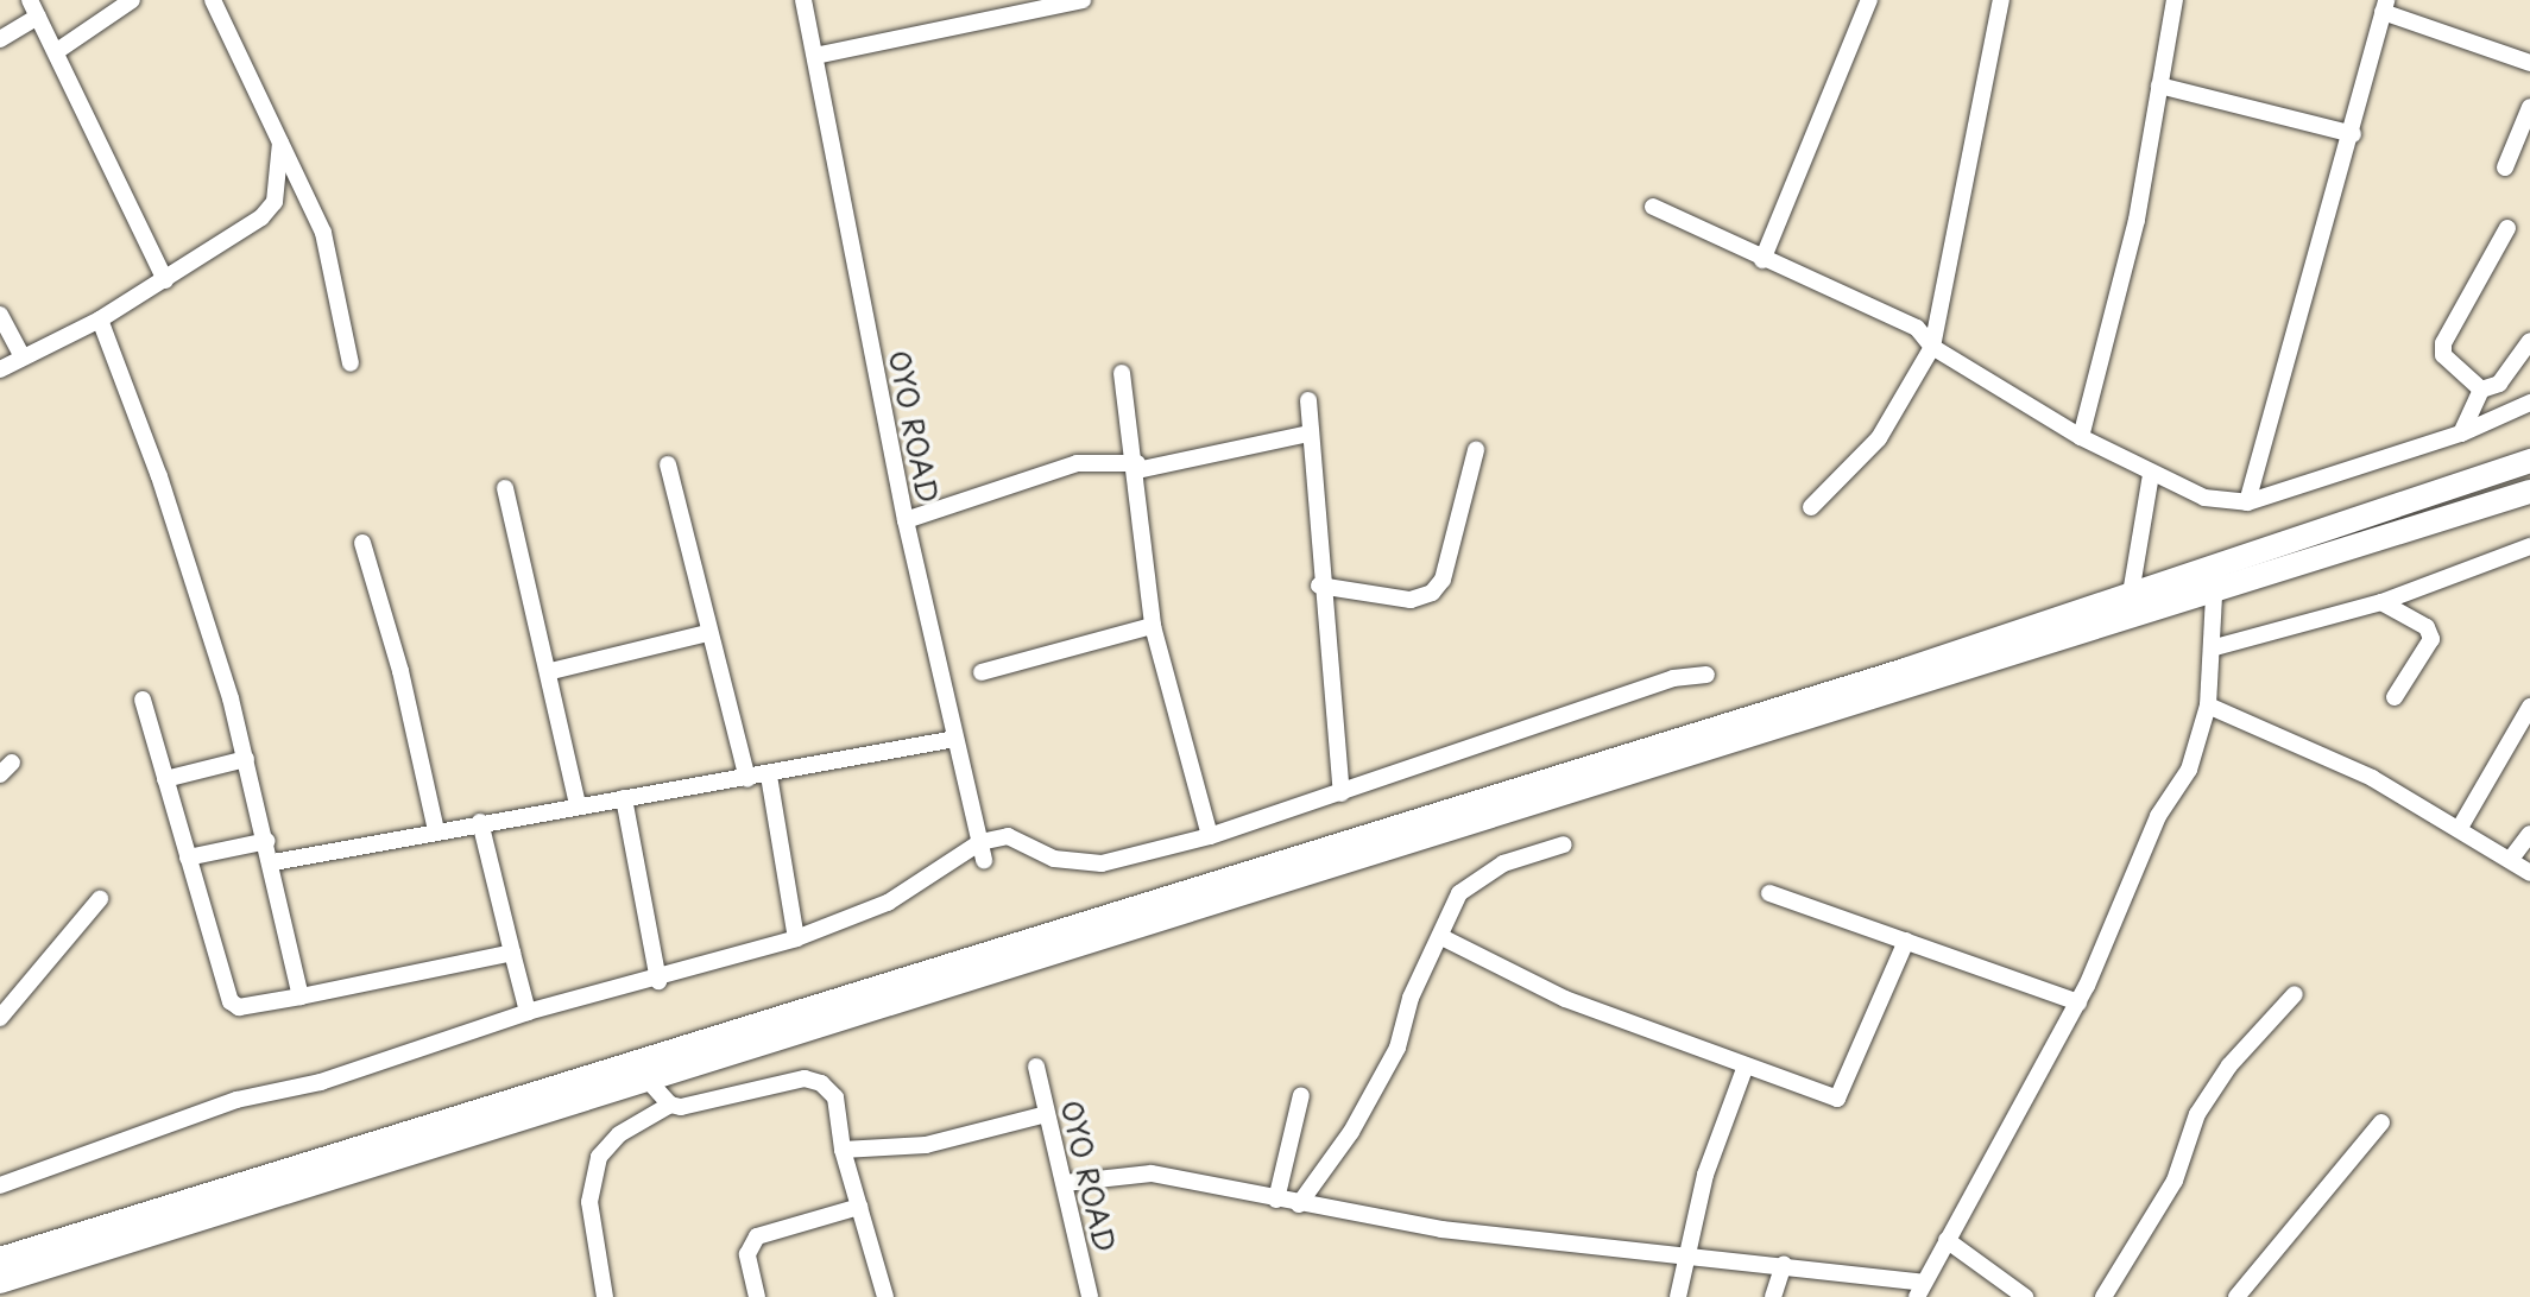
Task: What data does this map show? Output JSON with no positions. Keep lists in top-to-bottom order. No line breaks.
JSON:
{"streets":{"street":["OYO ROAD"]}}
